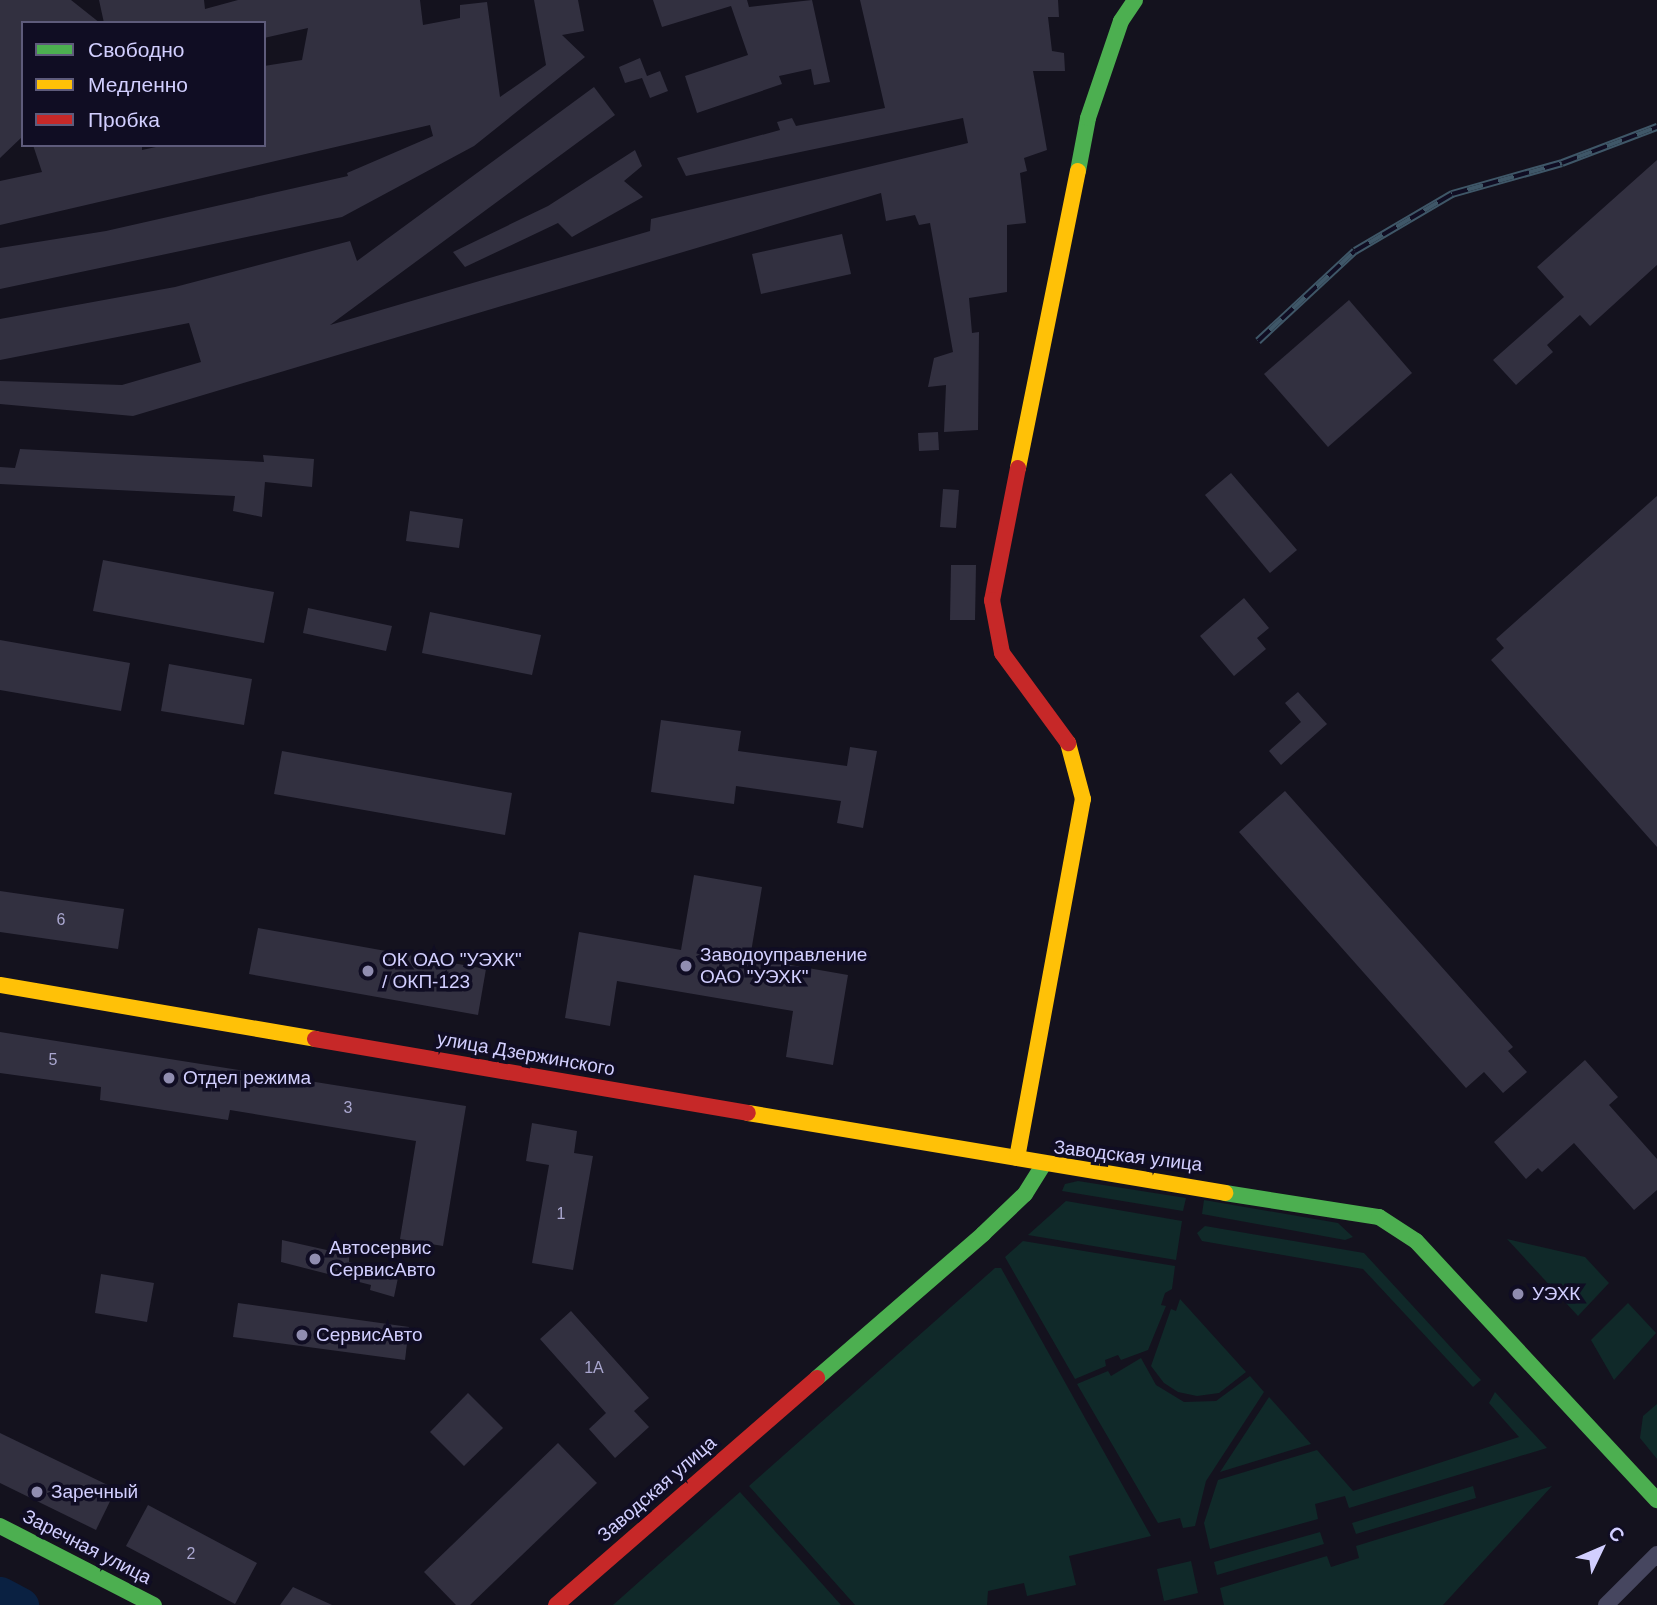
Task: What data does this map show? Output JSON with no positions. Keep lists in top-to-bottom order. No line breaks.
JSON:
{"streets":{"street":["улица Дзержинского","Заводская улица","Заречная улица"]},"crossings":[["улица Дзержинского","Заводская улица"]],"places":["Заводоуправление ОАО \"УЭХК\"","ОК ОАО \"УЭХК\" / ОКП-123","Отдел режима","Автосервис СервисАвто","УЭХК","СервисАвто","Заречный"],"house_numbers":["6","5","3","1","1А","2"],"legend":["Свободно","Медленно","Пробка"],"north":"top right"}
